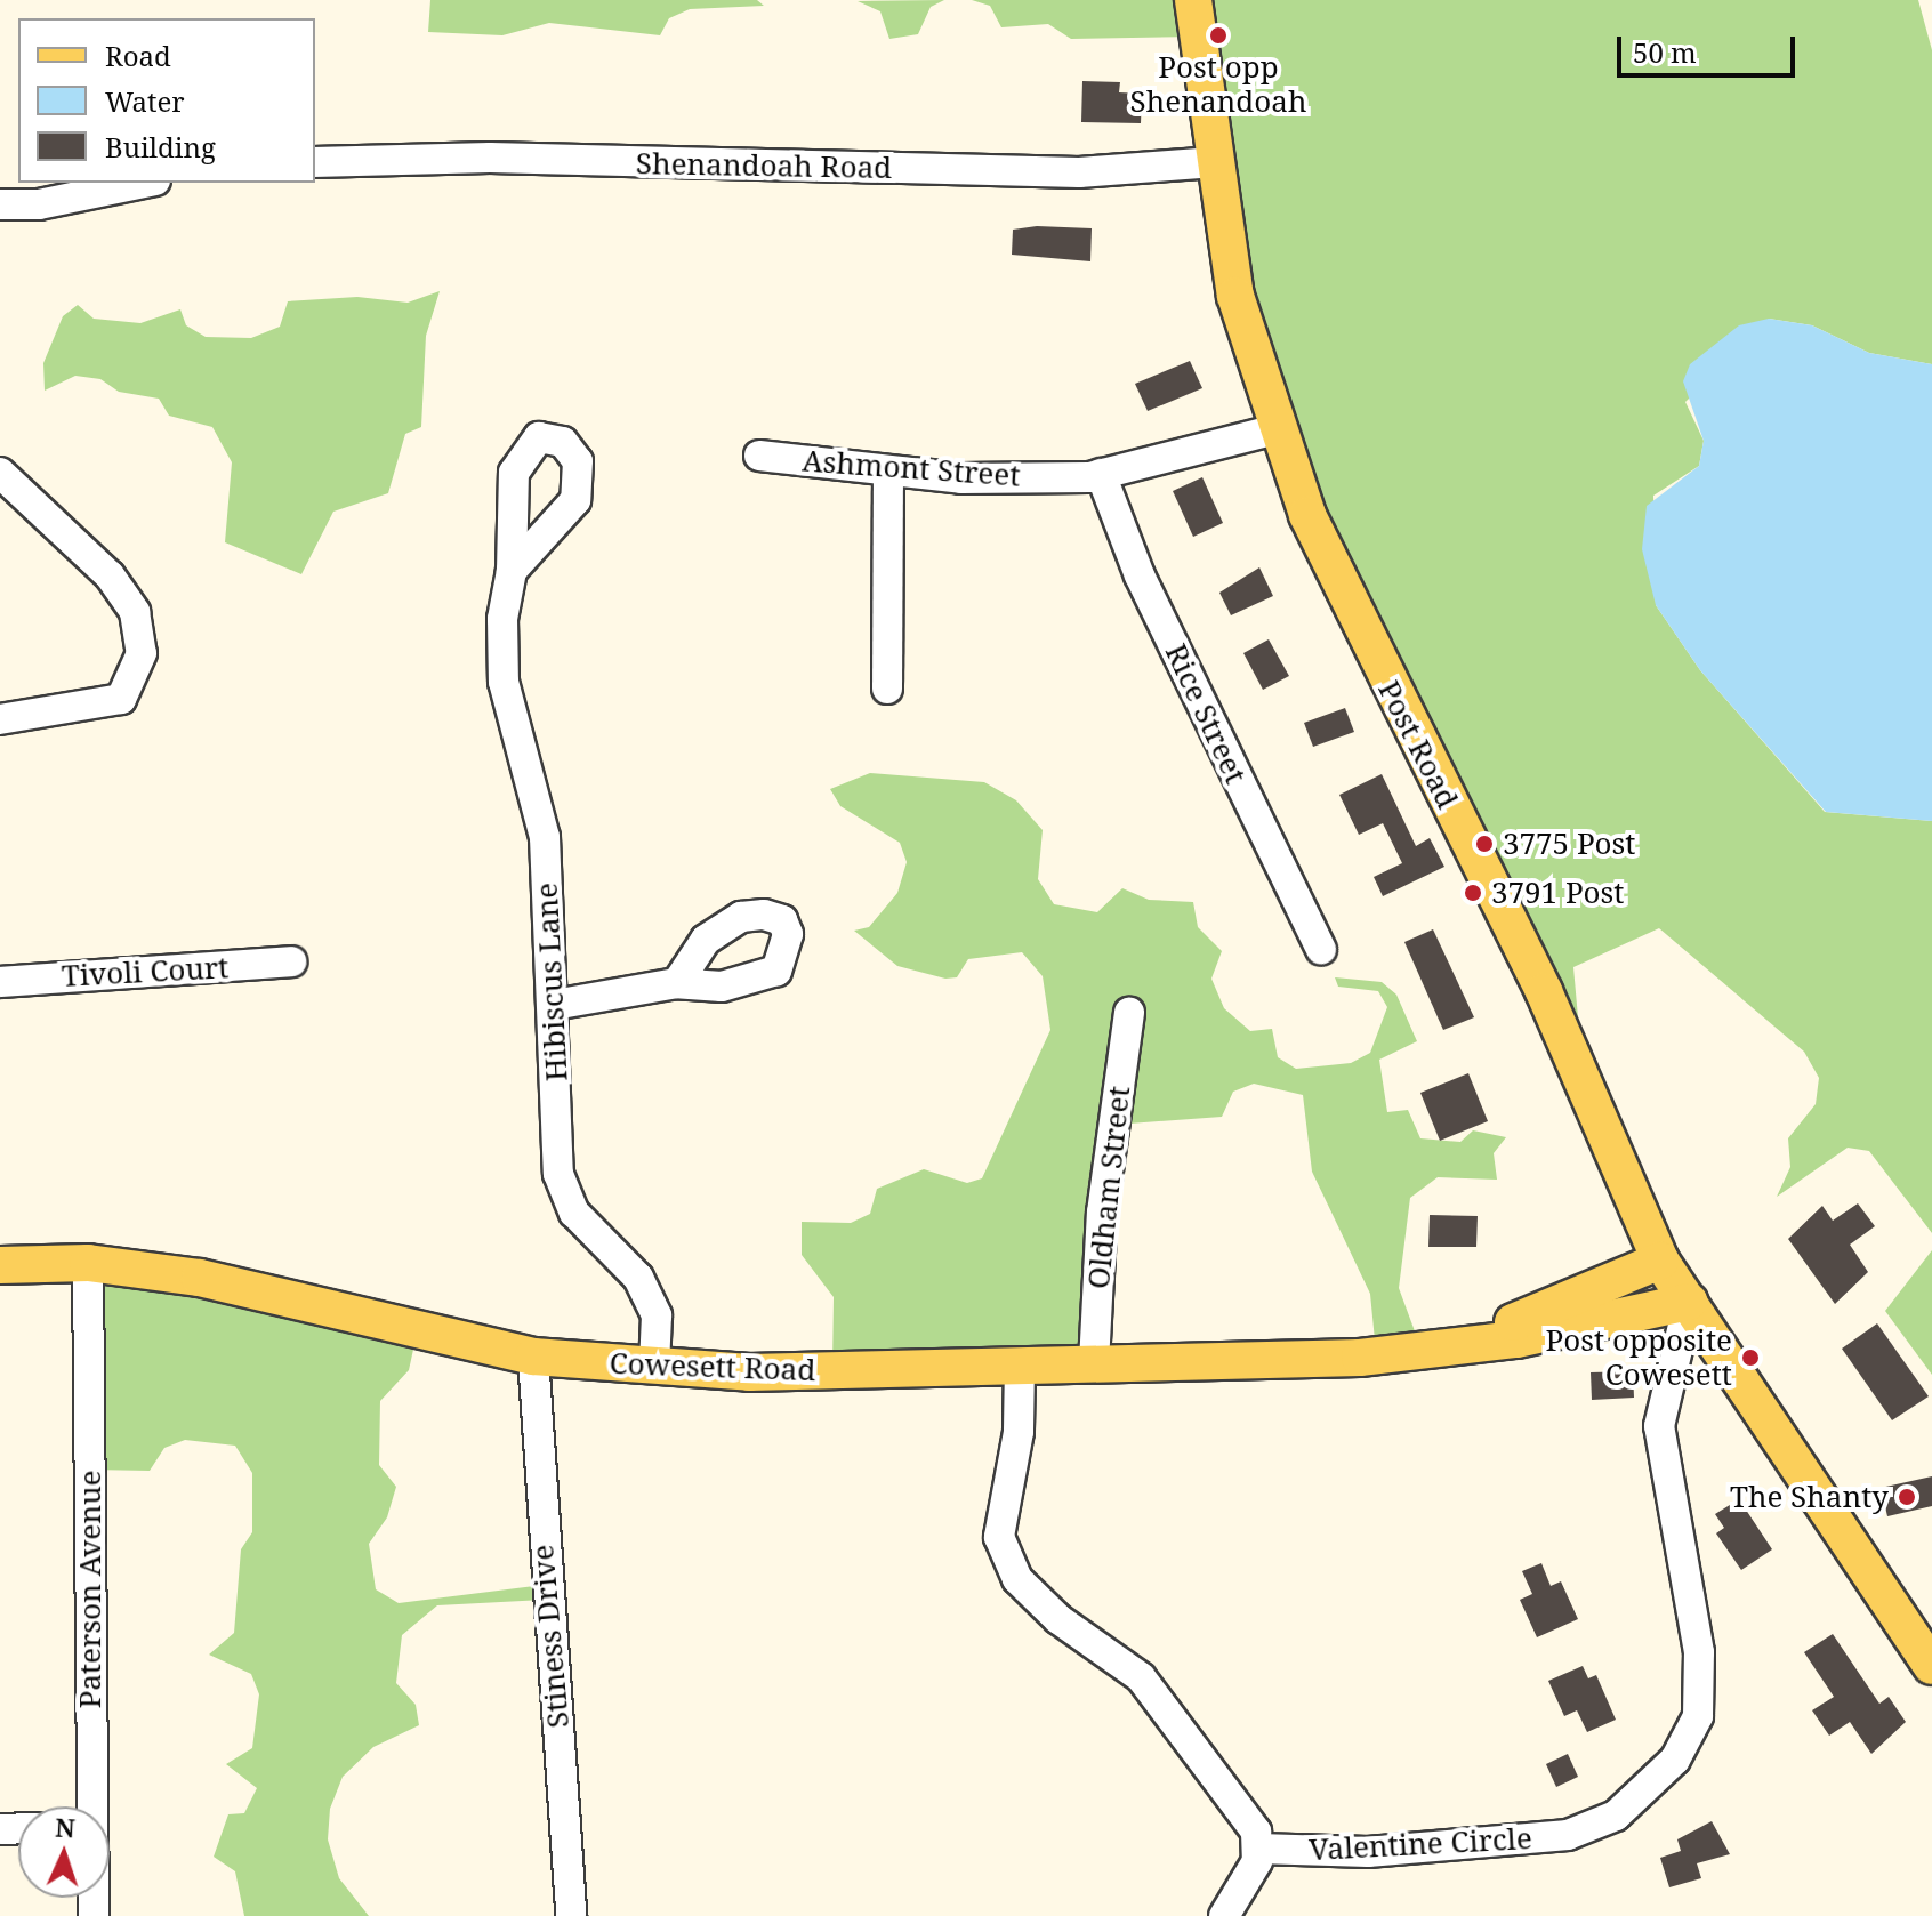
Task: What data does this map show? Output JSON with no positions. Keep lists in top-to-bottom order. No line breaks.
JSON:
{"streets":{"main road":["Post Road","Cowesett Road"],"street":["Shenandoah Road","Ashmont Street","Rice Street","Tivoli Court","Hibiscus Lane","Oldham Street","Paterson Avenue","Stiness Drive","Valentine Circle"]},"crossings":[["Shenandoah Road","Post Road"],["Ashmont Street","Rice Street"],["Ashmont Street","Post Road"],["Post Road","Cowesett Road"],["Post Road","Valentine Circle"],["Hibiscus Lane","Cowesett Road"],["Oldham Street","Cowesett Road"],["Cowesett Road","Paterson Avenue"],["Cowesett Road","Stiness Drive"],["Cowesett Road","Valentine Circle"]],"places":["Post opp Shenandoah","3775 Post","3791 Post","Post opposite Cowesett","The Shanty"],"legend":["Road","Water","Building"],"scale_bar":"50 m","north":"top"}
